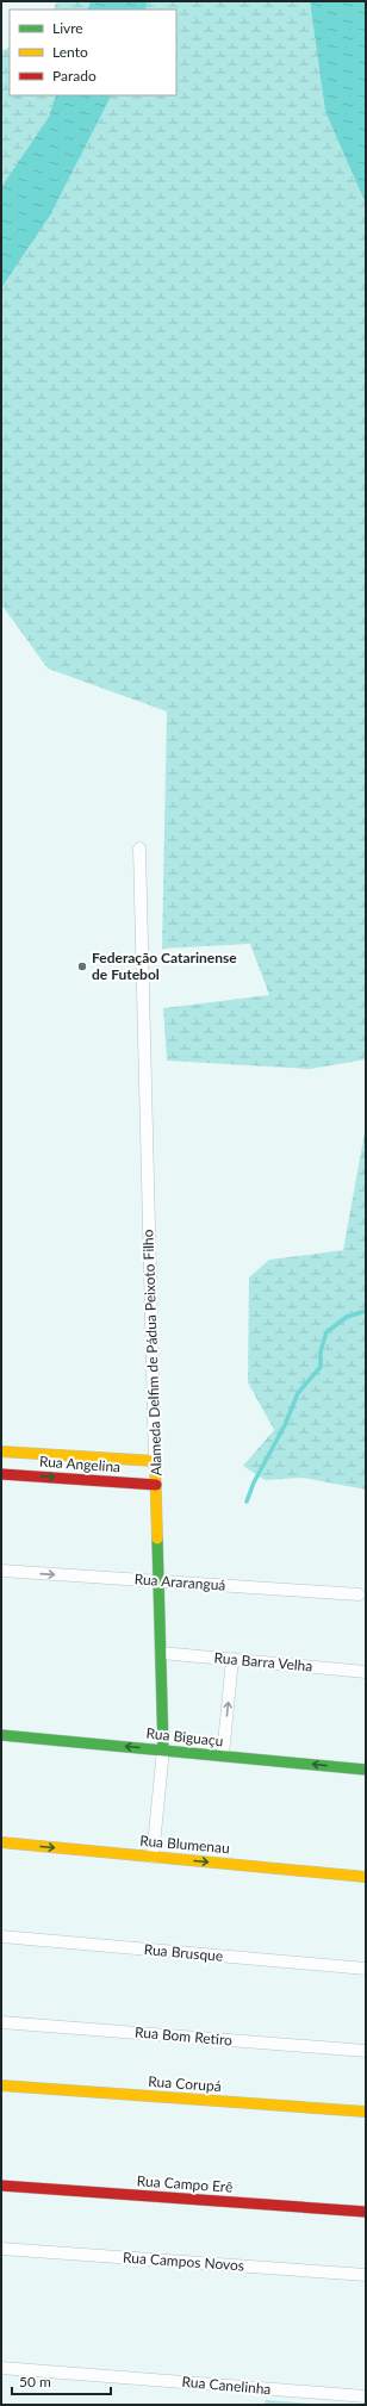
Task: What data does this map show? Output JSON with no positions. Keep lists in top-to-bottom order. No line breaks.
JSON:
{"streets":{"street":["Alameda Delfim de Pádua Peixoto Filho","Rua Angelina","Rua Araranguá","Rua Barra Velha","Rua Biguaçu","Rua Blumenau","Rua Brusque","Rua Bom Retiro","Rua Corupá","Rua Campo Erê","Rua Campos Novos","Rua Canelinha"]},"crossings":[["Alameda Delfim de Pádua Peixoto Filho","Rua Angelina"],["Alameda Delfim de Pádua Peixoto Filho","Rua Araranguá"],["Alameda Delfim de Pádua Peixoto Filho","Rua Barra Velha"],["Alameda Delfim de Pádua Peixoto Filho","Rua Biguaçu"],["Alameda Delfim de Pádua Peixoto Filho","Rua Blumenau"]],"one_way":["Rua Araranguá","Rua Biguaçu","Rua Blumenau"],"places":["Federação Catarinense de Futebol"],"legend":["Livre","Lento","Parado"],"scale_bar":"50 m"}
